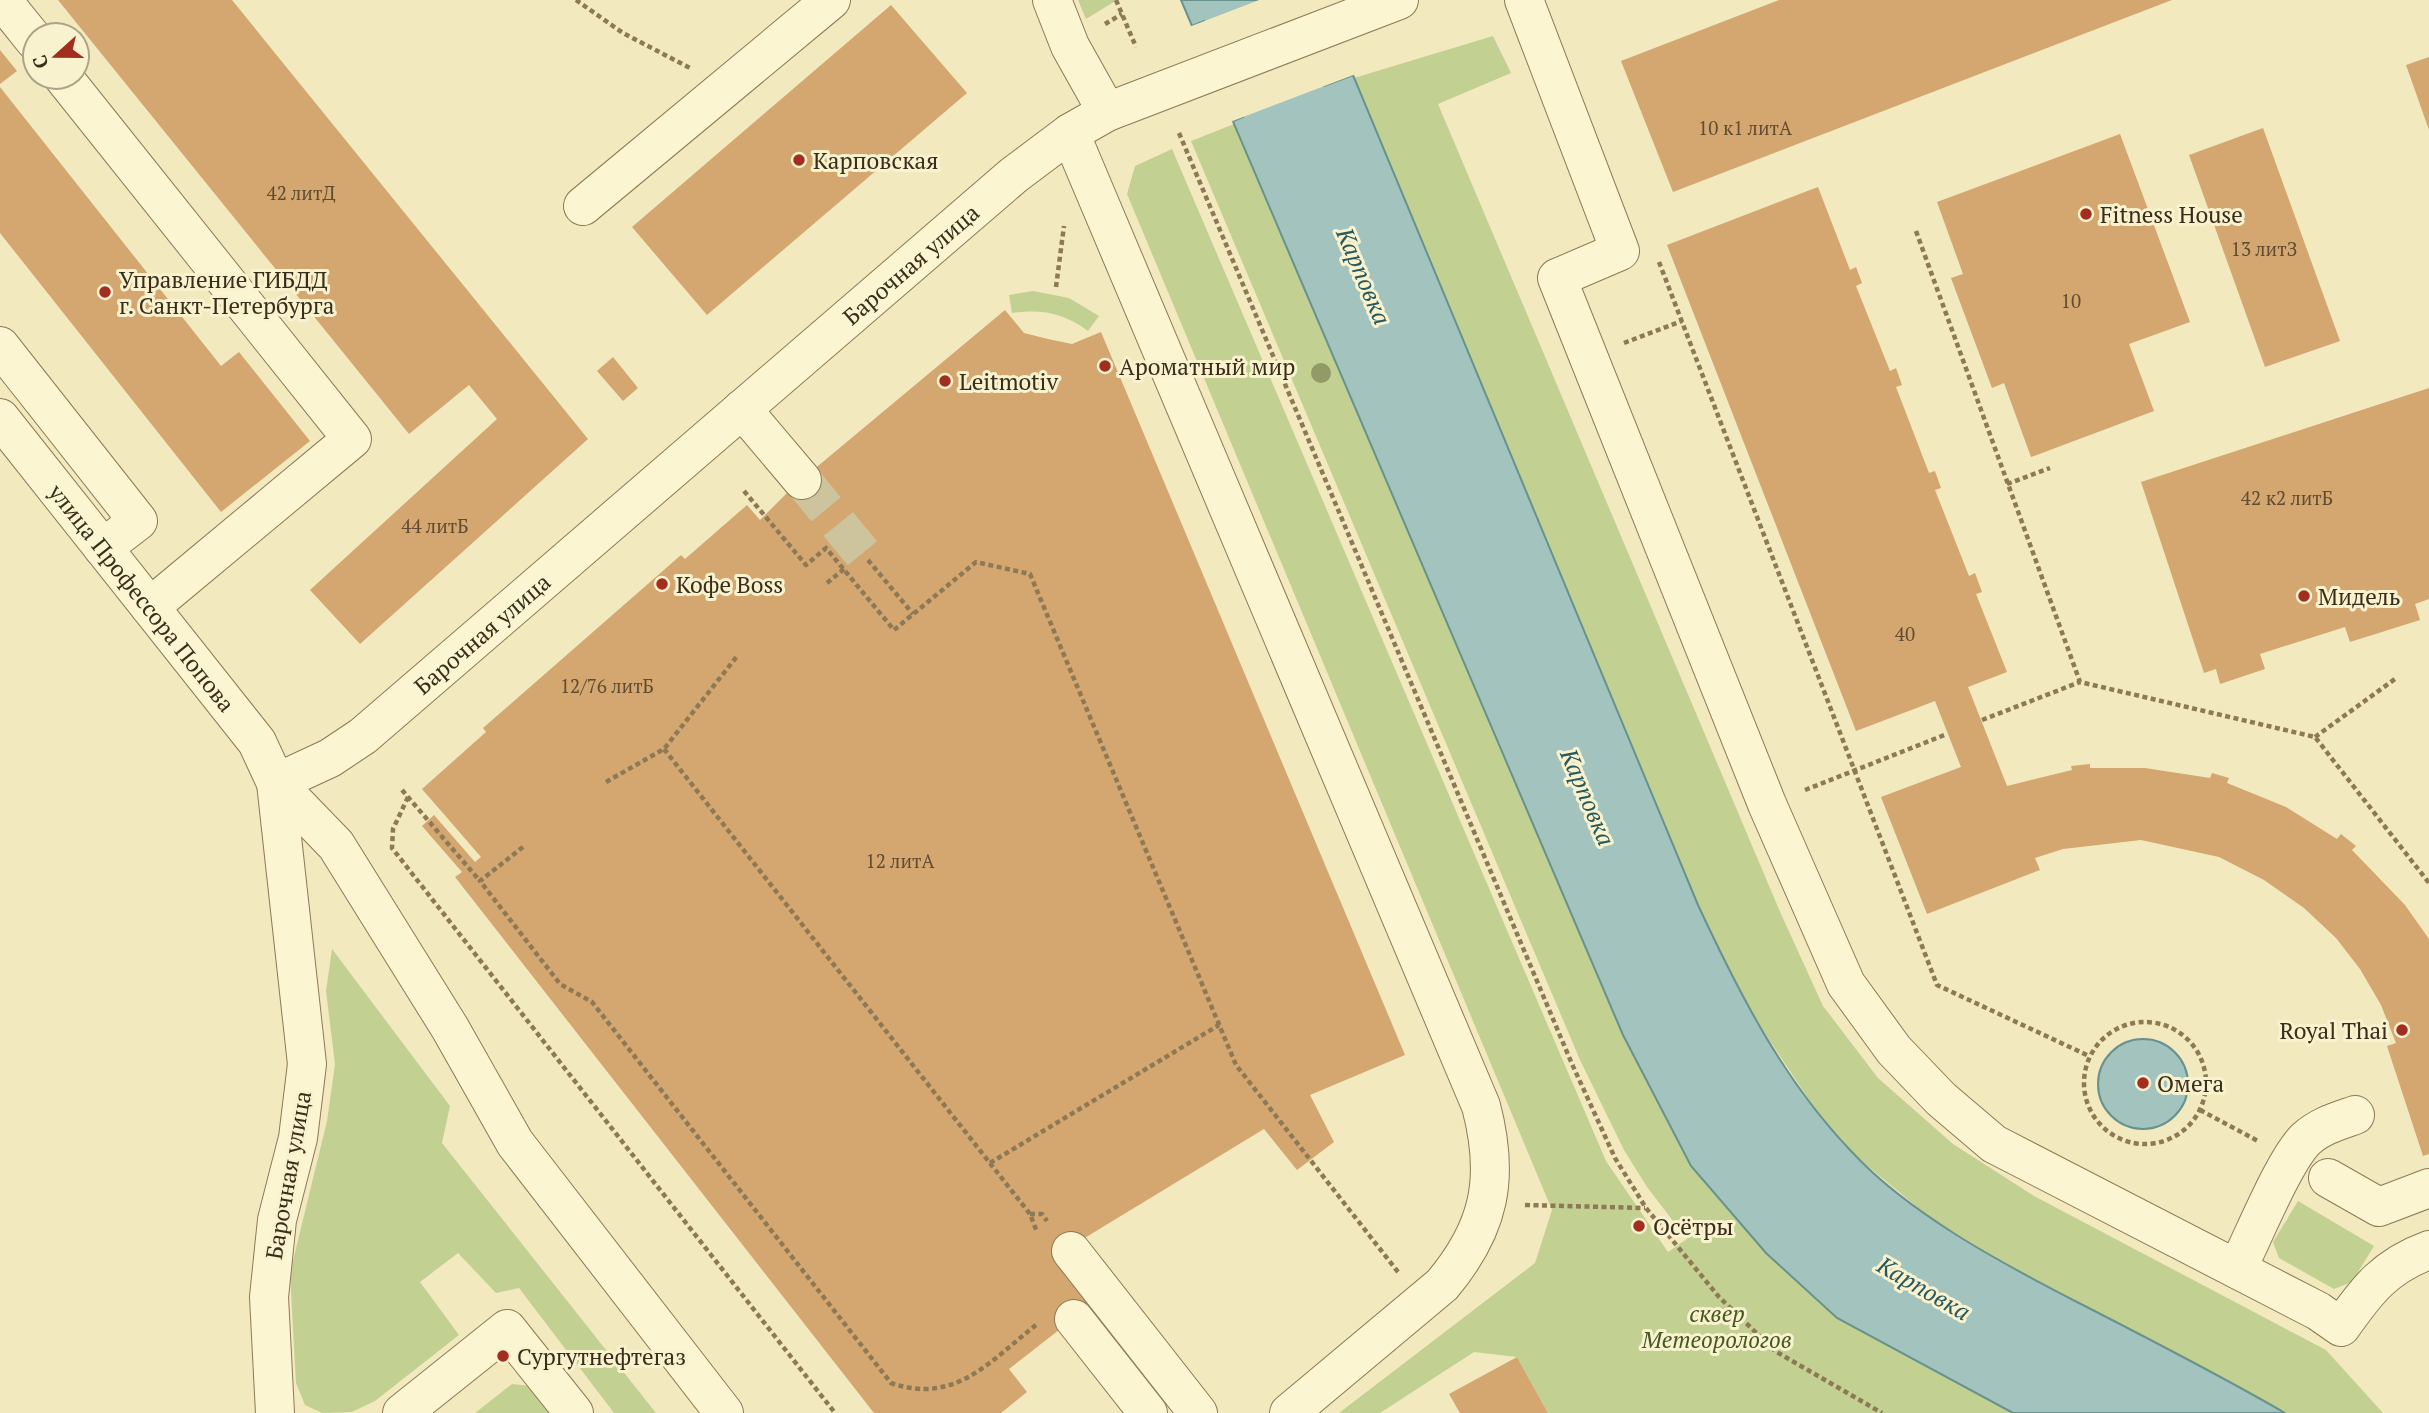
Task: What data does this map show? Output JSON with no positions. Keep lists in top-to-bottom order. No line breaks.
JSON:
{"streets":{"street":["Барочная улица","улица Профессора Попова"]},"crossings":[["Барочная улица","улица Профессора Попова"]],"water":["Карповка"],"parks":["сквер Метеорологов"],"places":["Карповская","Fitness House","Управление ГИБДД г. Санкт-Петербурга","Ароматный мир","Leitmotiv","Кофе Boss","Мидель","Royal Thai","Омега","Осётры","Сургутнефтегаз"],"house_numbers":["10 к1 литА","42 литД","13 литЗ","10","42 к2 литБ","44 литБ","40","12/76 литБ","12 литА"],"north":"left"}
